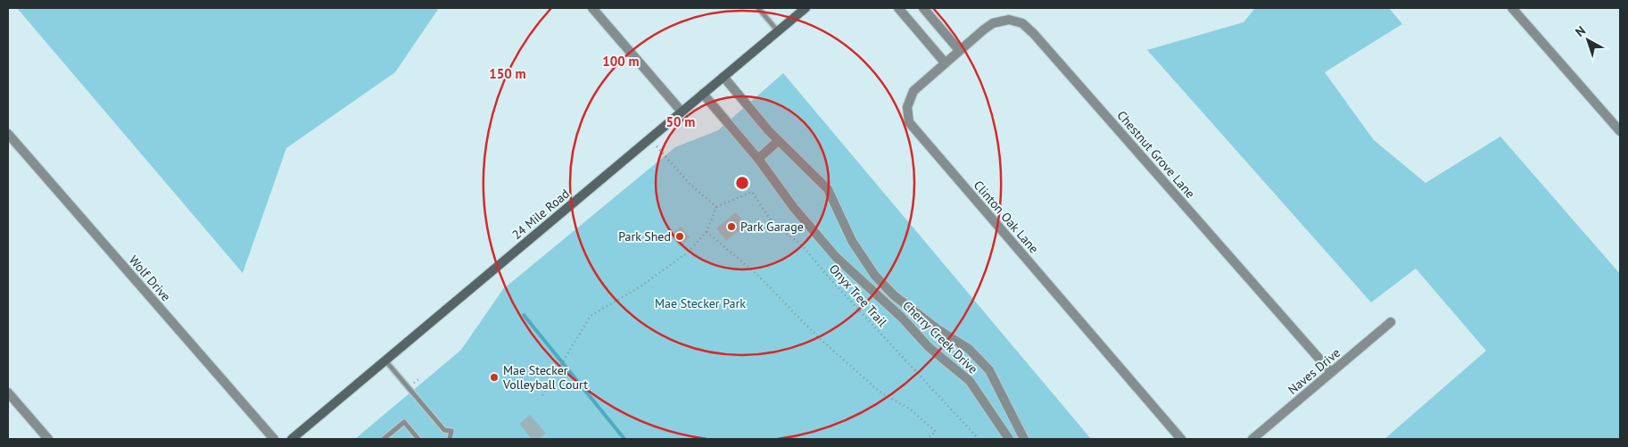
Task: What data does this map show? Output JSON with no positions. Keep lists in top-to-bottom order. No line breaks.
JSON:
{"streets":{"street":["Chestnut Grove Lane","24 Mile Road","Clinton Oak Lane","Wolf Drive","Cherry Creek Drive","Naves Drive"],"path":["Onyx Tree Trail"]},"crossings":[["Chestnut Grove Lane","Clinton Oak Lane"],["Chestnut Grove Lane","Naves Drive"],["24 Mile Road","Cherry Creek Drive"]],"parks":["Mae Stecker Park"],"places":["Park Garage","Park Shed","Mae Stecker Volleyball Court"],"north":"top left","rings":["100 m","150 m","50 m"]}
